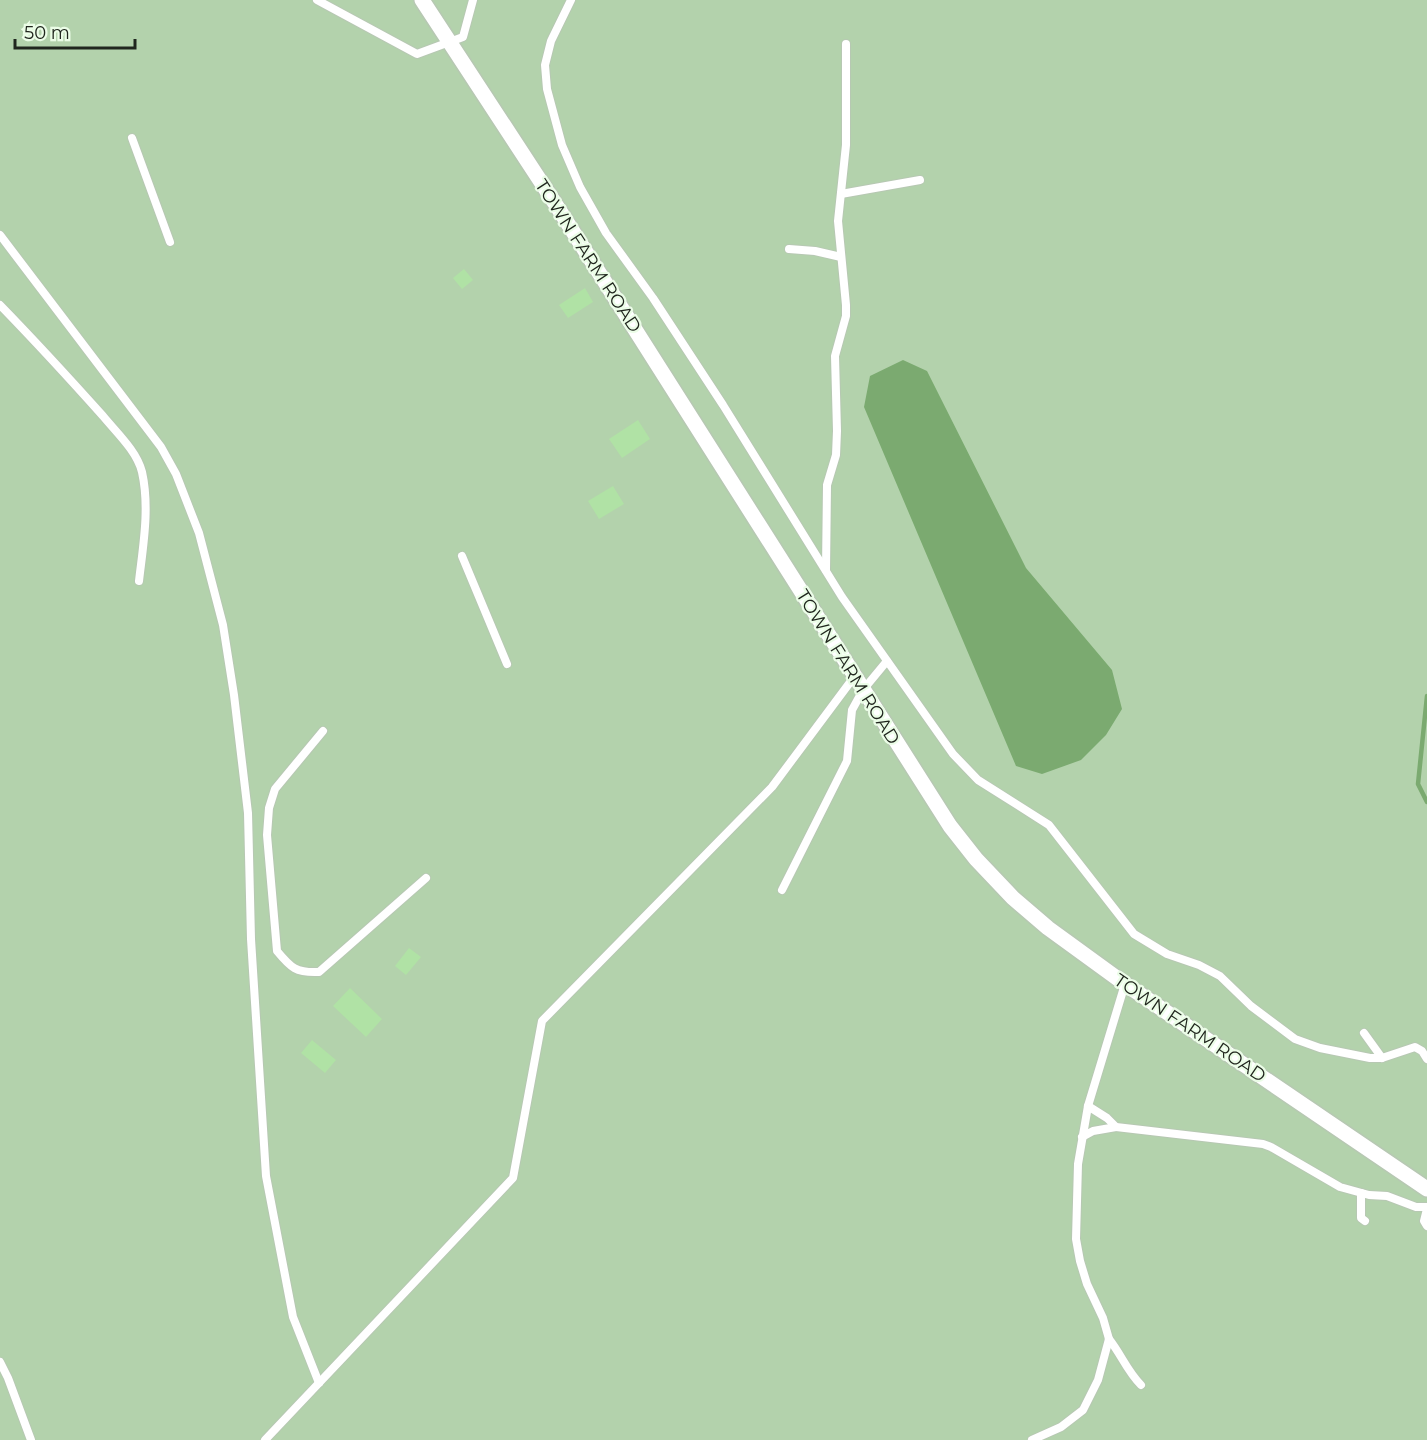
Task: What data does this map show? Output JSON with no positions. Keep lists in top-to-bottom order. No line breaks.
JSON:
{"streets":{"street":["TOWN FARM ROAD"]},"scale_bar":"50 m"}
